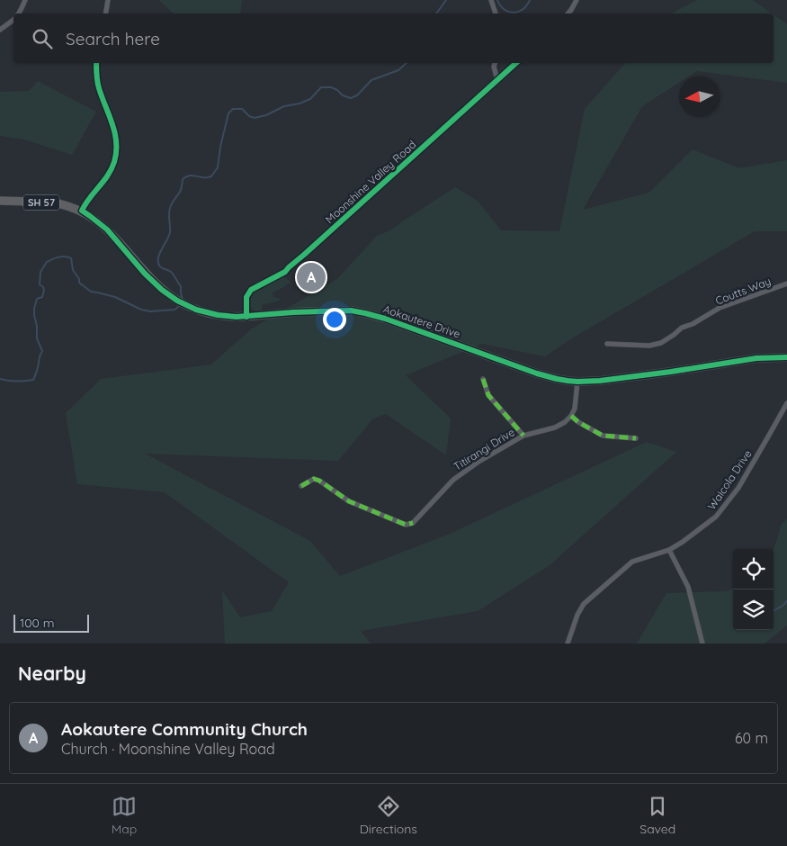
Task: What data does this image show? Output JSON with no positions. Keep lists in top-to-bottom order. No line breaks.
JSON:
{"streets":{"highway":["SH 57","Aokautere Drive"],"street":["Moonshine Valley Road","Coutts Way","Titirangi Drive","Waicola Drive"]},"crossings":[["Moonshine Valley Road","Aokautere Drive"]],"scale_bar":"100 m","north":"left","page":{"search":"Search here","pins":"A","scale":"100 m","heading":"Nearby","list":[{"mark":"A","name":"Aokautere Community Church","note":"Church · Moonshine Valley Road","value":"60 m"}],"nav":["Map","Directions","Saved"]}}
